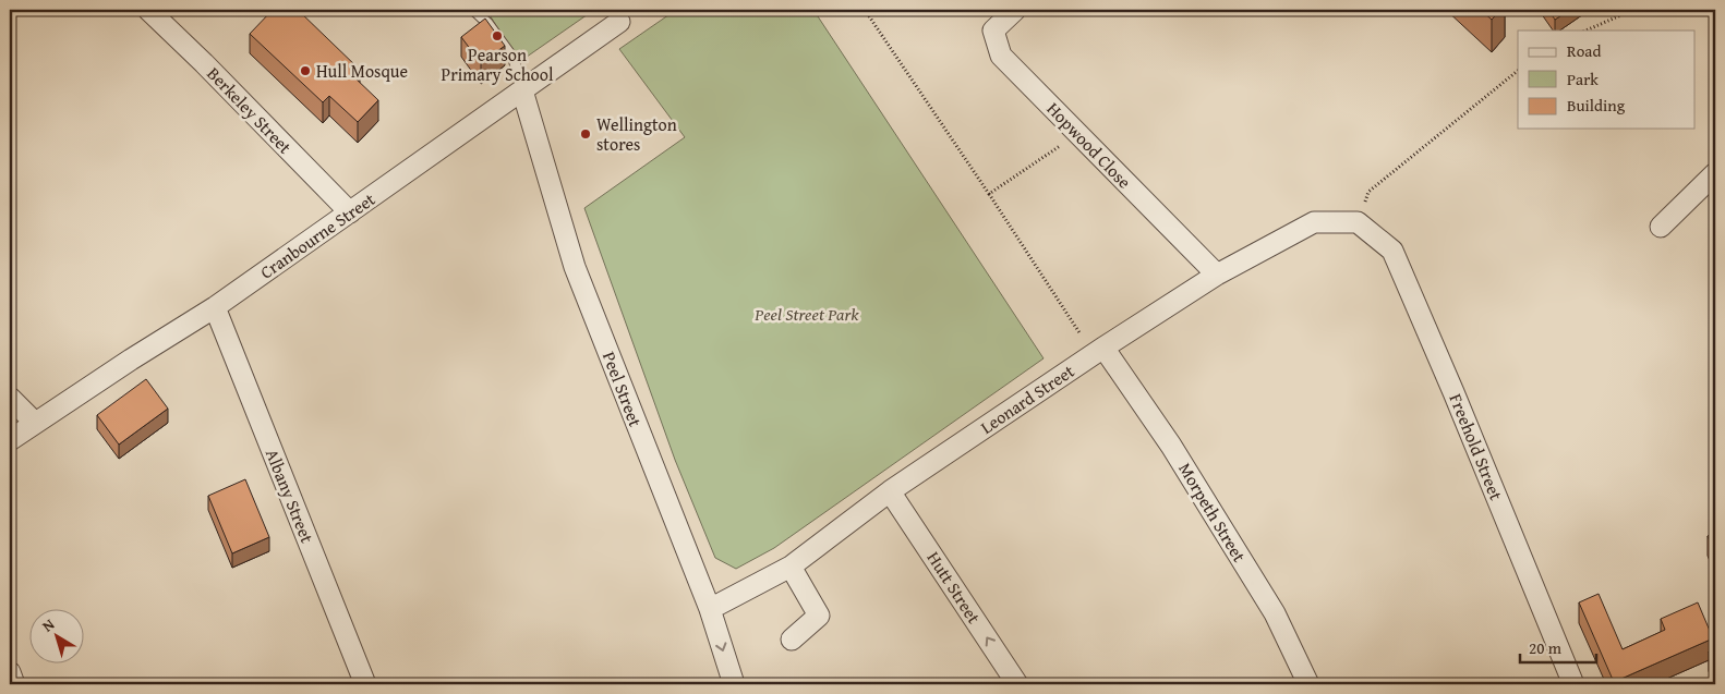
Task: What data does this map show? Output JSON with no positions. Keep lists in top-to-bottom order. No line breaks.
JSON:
{"streets":{"street":["Berkeley Street","Hopwood Close","Cranbourne Street","Peel Street","Leonard Street","Freehold Street","Albany Street","Morpeth Street","Hutt Street"]},"crossings":[["Berkeley Street","Cranbourne Street"],["Hopwood Close","Leonard Street"],["Cranbourne Street","Peel Street"],["Cranbourne Street","Albany Street"],["Peel Street","Leonard Street"],["Leonard Street","Freehold Street"],["Leonard Street","Morpeth Street"],["Leonard Street","Hutt Street"]],"one_way":["Hutt Street"],"parks":["Peel Street Park"],"places":["Pearson Primary School","Hull Mosque","Wellington stores"],"legend":["Road","Park","Building"],"scale_bar":"20 m","north":"top left"}
